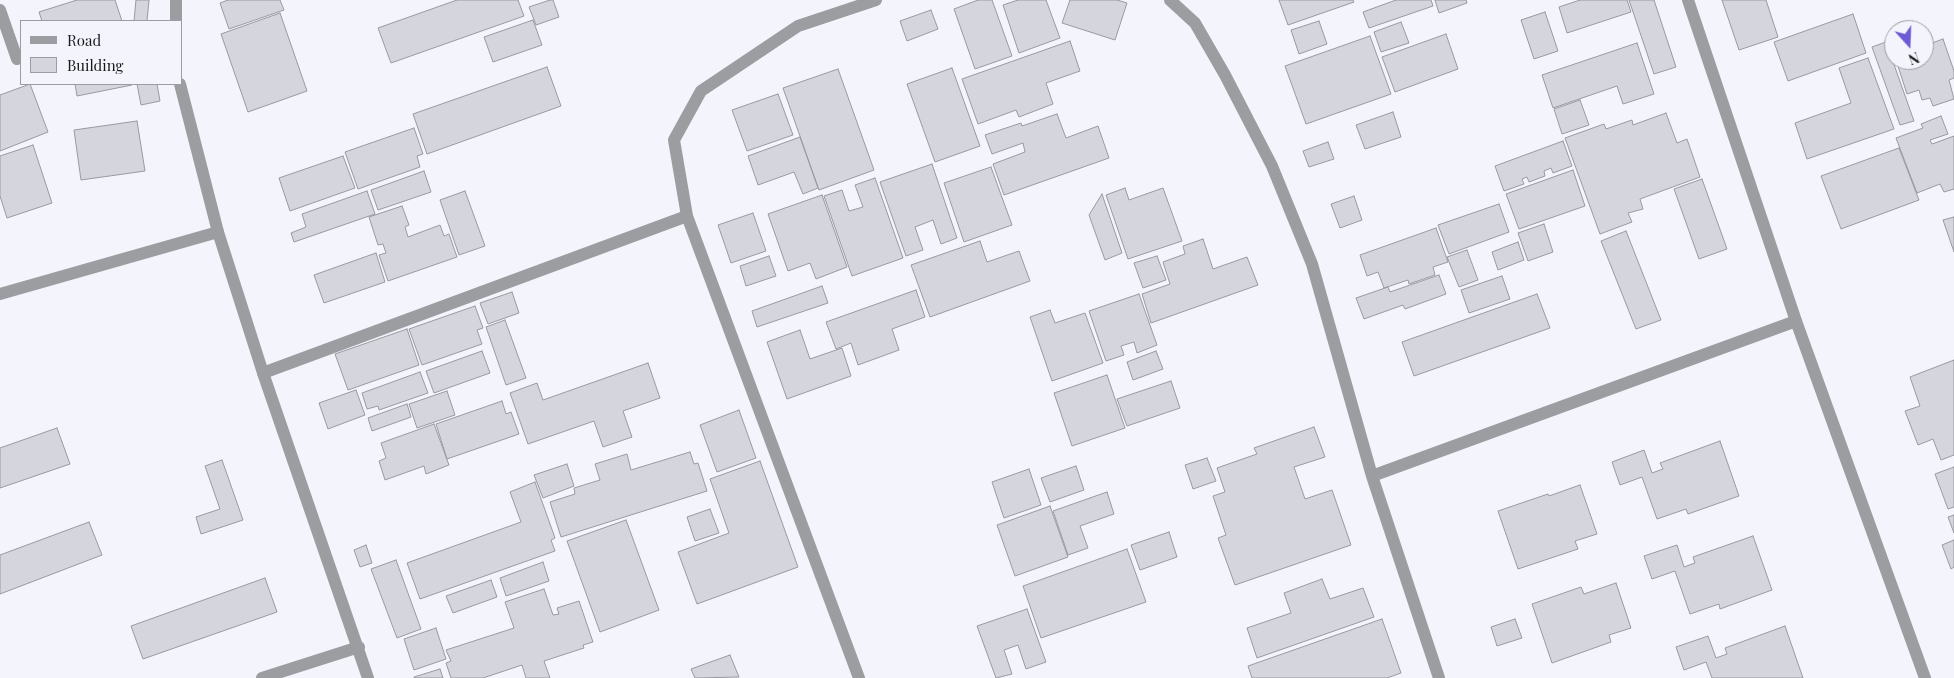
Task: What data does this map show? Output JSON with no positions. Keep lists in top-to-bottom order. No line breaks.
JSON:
{"legend":["Road","Building"],"north":"bottom"}
